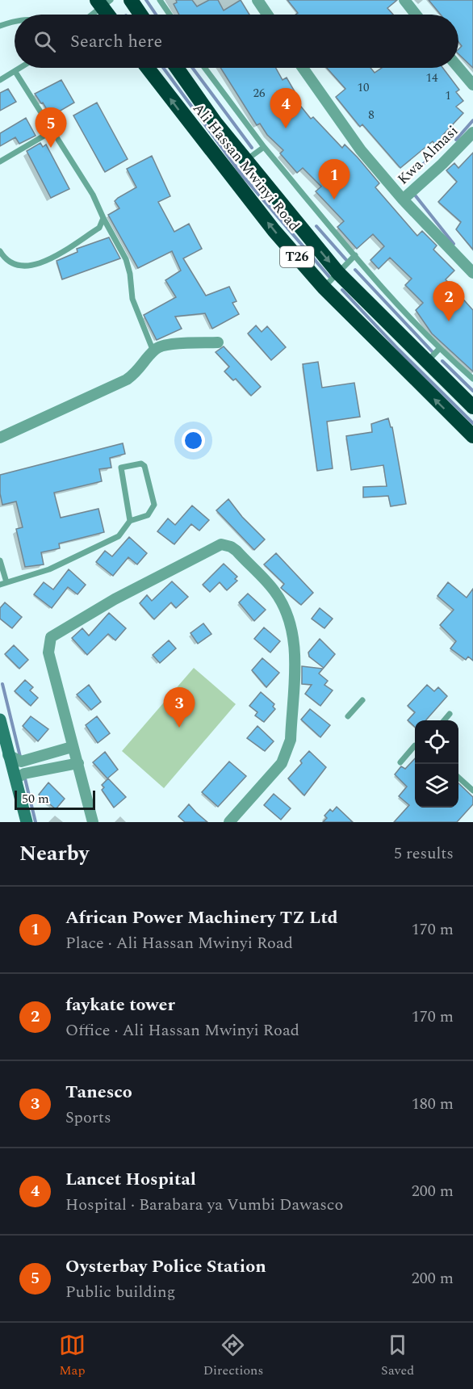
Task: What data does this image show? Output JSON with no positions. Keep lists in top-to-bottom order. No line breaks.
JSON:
{"streets":{"highway":["Ali Hassan Mwinyi Road","T26"],"street":["Kwa Almasi"]},"house_numbers":["14","10","26","1","8"],"scale_bar":"50 m","page":{"search":"Search here","pins":["4","5","1","2","3"],"scale":"50 m","heading":["Nearby","5 results"],"list":[{"mark":"1","name":"African Power Machinery TZ Ltd","note":"Place · Ali Hassan Mwinyi Road","value":"170 m"},{"mark":"2","name":"faykate tower","note":"Office · Ali Hassan Mwinyi Road","value":"170 m"},{"mark":"3","name":"Tanesco","note":"Sports","value":"180 m"},{"mark":"4","name":"Lancet Hospital","note":"Hospital · Barabara ya Vumbi Dawasco","value":"200 m"},{"mark":"5","name":"Oysterbay Police Station","note":"Public building","value":"200 m"}],"nav":["Map","Directions","Saved"]}}
